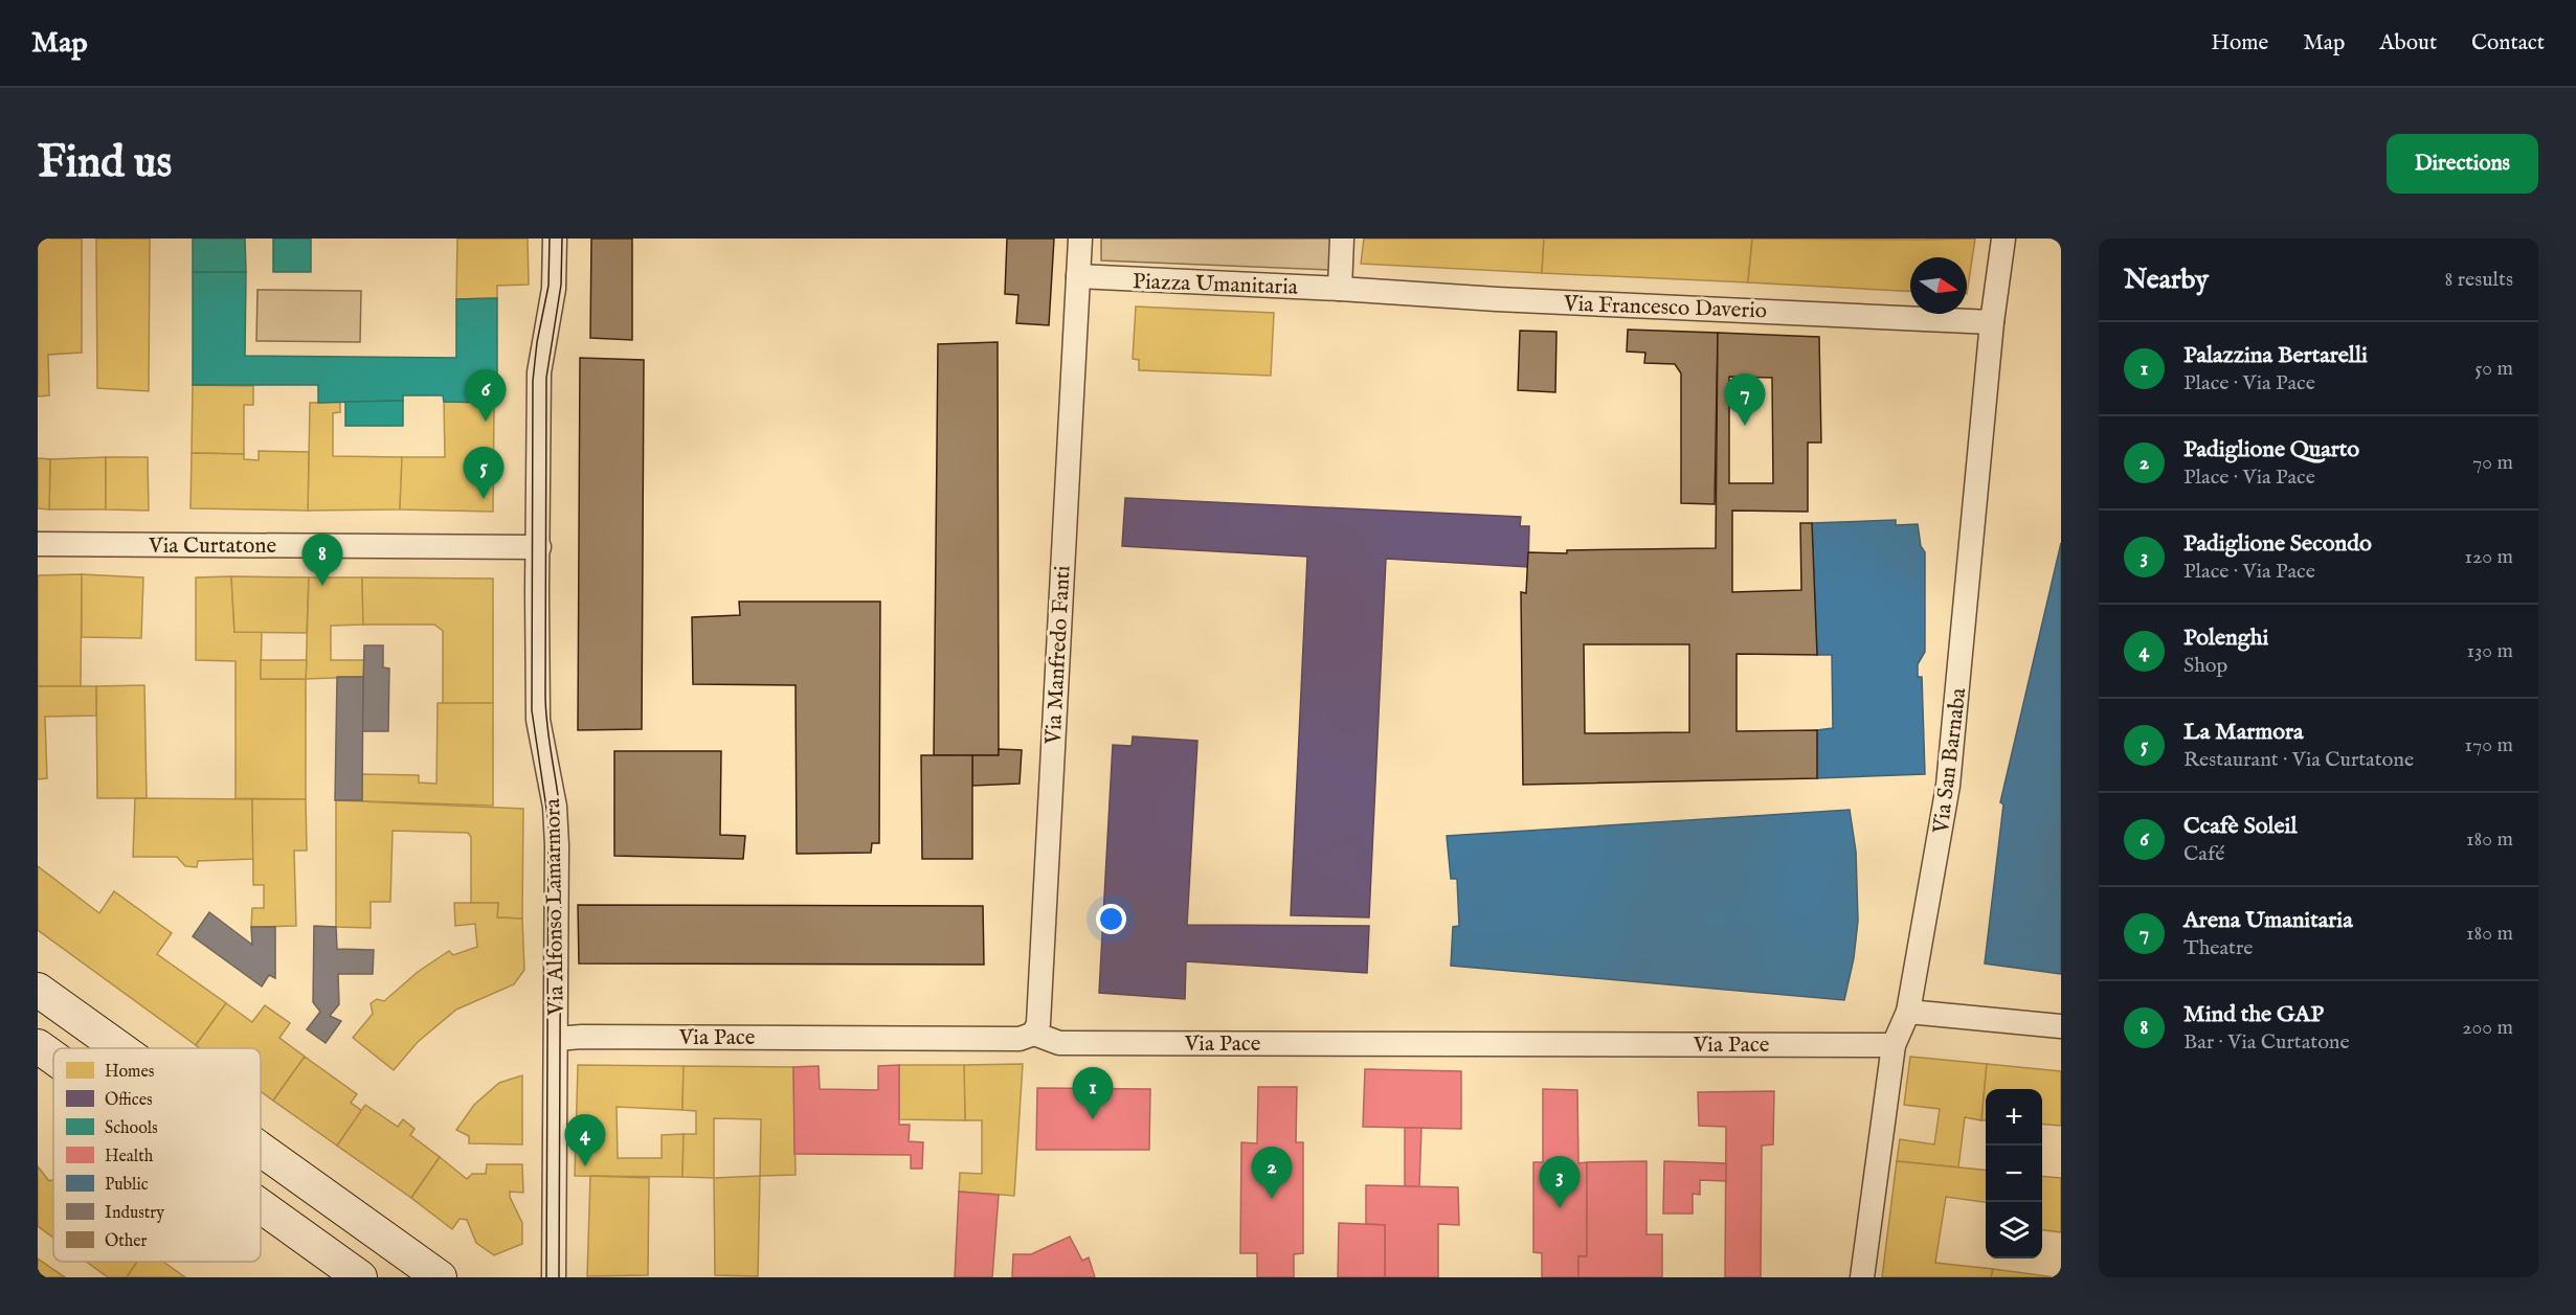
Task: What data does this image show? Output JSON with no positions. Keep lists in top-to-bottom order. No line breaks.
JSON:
{"streets":{"street":["Piazza Umanitaria","Via Francesco Daverio","Via Curtatone","Via Manfredo Fanti","Via San Barnaba","Via Alfonso Lamarmora","Via Pace"]},"crossings":[["Piazza Umanitaria","Via Francesco Daverio"],["Piazza Umanitaria","Via Manfredo Fanti"],["Via Francesco Daverio","Via San Barnaba"],["Via Curtatone","Via Alfonso Lamarmora"],["Via Manfredo Fanti","Via Pace"],["Via San Barnaba","Via Pace"],["Via Alfonso Lamarmora","Via Pace"]],"legend":["Homes","Offices","Schools","Health","Public","Industry","Other"],"north":"right","page":{"header":"Map","nav":["Home","Map","About","Contact"],"buttons":"Directions","title":"Find us","heading":["Nearby","8 results"],"list":[{"mark":"1","name":"Palazzina Bertarelli","note":"Place · Via Pace","value":"50 m"},{"mark":"2","name":"Padiglione Quarto","note":"Place · Via Pace","value":"70 m"},{"mark":"3","name":"Padiglione Secondo","note":"Place · Via Pace","value":"120 m"},{"mark":"4","name":"Polenghi","note":"Shop","value":"130 m"},{"mark":"5","name":"La Marmora","note":"Restaurant · Via Curtatone","value":"170 m"},{"mark":"6","name":"Ccafè Soleil","note":"Café","value":"180 m"},{"mark":"7","name":"Arena Umanitaria","note":"Theatre","value":"180 m"},{"mark":"8","name":"Mind the GAP","note":"Bar · Via Curtatone","value":"200 m"}],"pins":["6","7","5","8","1","4","2","3"],"map_buttons":["+","−"]}}
